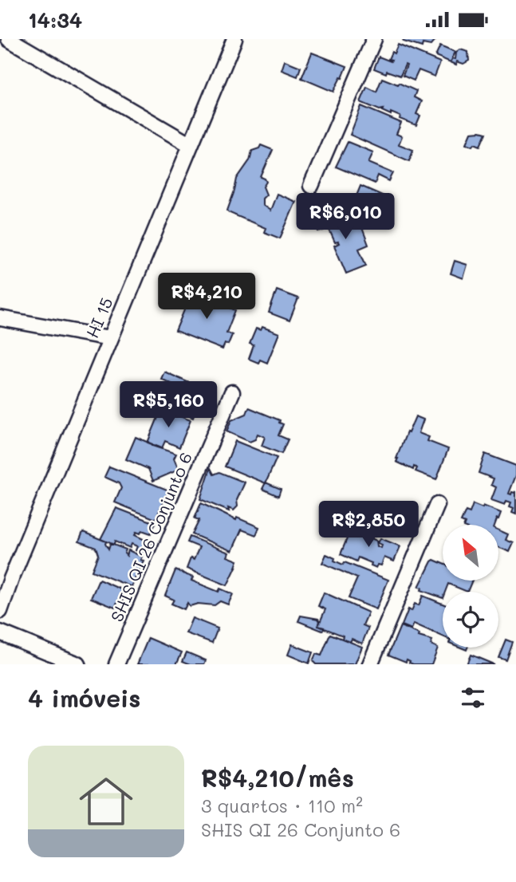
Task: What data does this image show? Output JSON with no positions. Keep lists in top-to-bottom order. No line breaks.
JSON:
{"streets":{"street":["HI 15","SHIS QI 26 Conjunto 6"]},"north":"top left","page":{"status":"14:34","price":["R$6,010","R$4,210","R$5,160","R$2,850"],"heading":"4 imóveis","list":[{"name":"R$4,210/mês","note":"3 quartos · 110 m² · SHIS QI 26 Conjunto 6"}]}}
